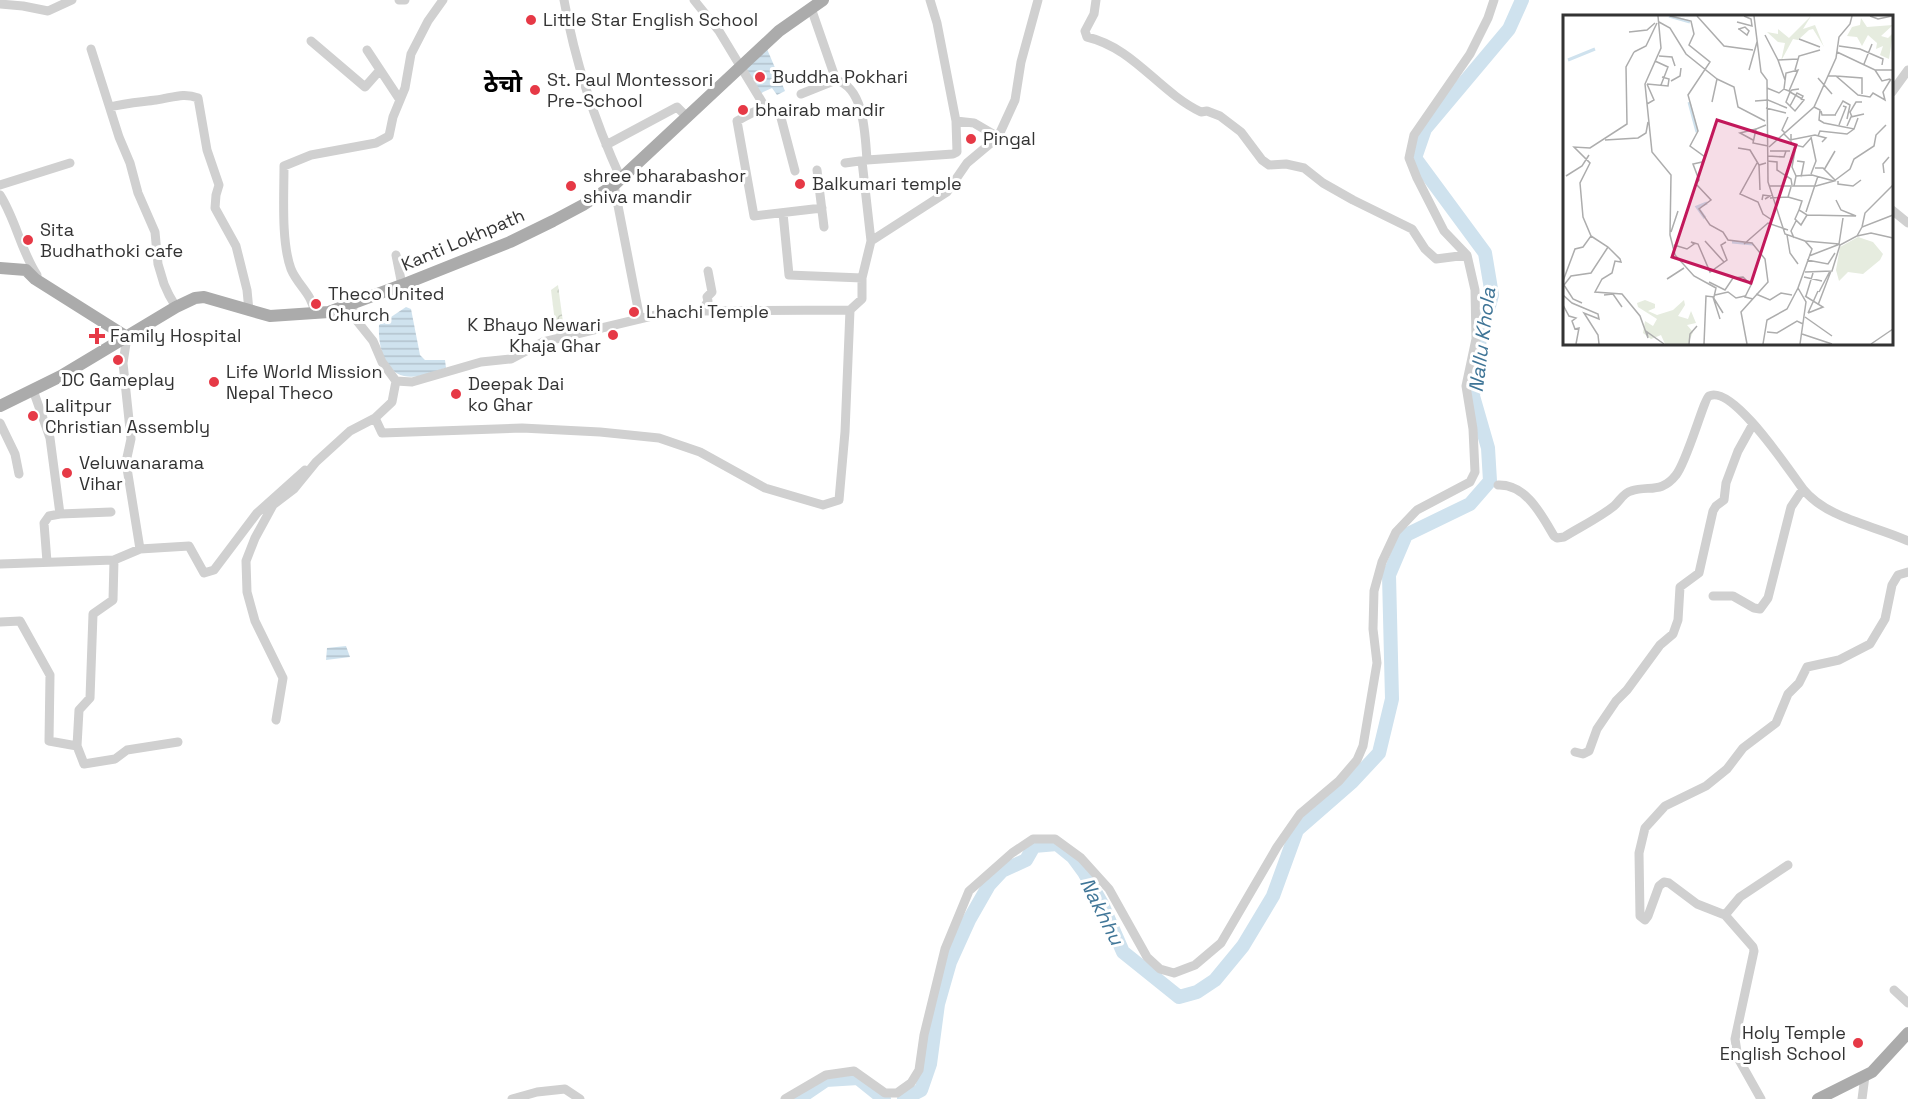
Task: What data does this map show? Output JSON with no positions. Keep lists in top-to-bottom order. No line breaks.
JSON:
{"streets":{"main road":["Kanti Lokhpath"]},"districts":["ठेचो"],"water":["Nallu Khola","Nakhhu"],"places":{"other":["Little Star English School","Buddha Pokhari","St. Paul Montessori Pre-School","bhairab mandir","Pingal","Balkumari temple","shree bharabashor shiva mandir","Sita Budhathoki cafe","Theco United Church","Lhachi Temple","K Bhayo Newari Khaja Ghar","DC Gameplay","Life World Mission Nepal Theco","Deepak Dai ko Ghar","Lalitpur Christian Assembly","Veluwanarama Vihar","Holy Temple English School"],"health":["Family Hospital"]}}
